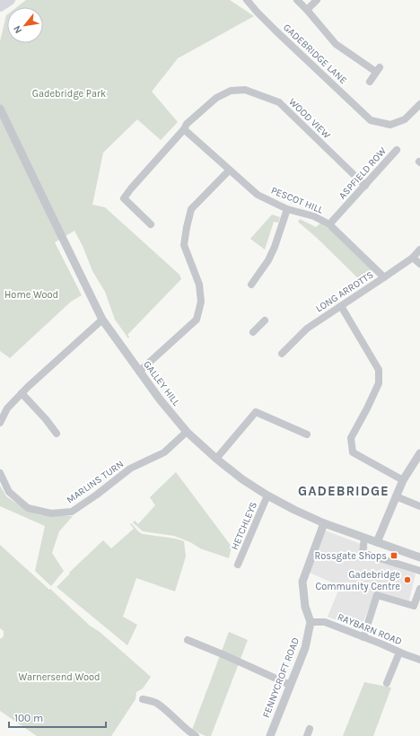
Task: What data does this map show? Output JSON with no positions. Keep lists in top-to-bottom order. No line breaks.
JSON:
{"streets":{"street":["GADEBRIDGE LANE","WOOD VIEW","ASPFIELD ROW","PESCOT HILL","LONG ARROTTS","GALLEY HILL","MARLINS TURN","HETCHLEYS","RAYBARN ROAD","FENNYCROFT ROAD"]},"crossings":[["WOOD VIEW","ASPFIELD ROW"],["WOOD VIEW","PESCOT HILL"],["ASPFIELD ROW","PESCOT HILL"],["PESCOT HILL","LONG ARROTTS"],["GALLEY HILL","MARLINS TURN"],["GALLEY HILL","HETCHLEYS"],["GALLEY HILL","FENNYCROFT ROAD"],["RAYBARN ROAD","FENNYCROFT ROAD"]],"districts":["GADEBRIDGE"],"parks":["Gadebridge Park","Home Wood","Warnersend Wood"],"places":{"transit":["Rossgate Shops"],"other":["Gadebridge Community Centre"]},"scale_bar":"100 m","north":"bottom left"}
